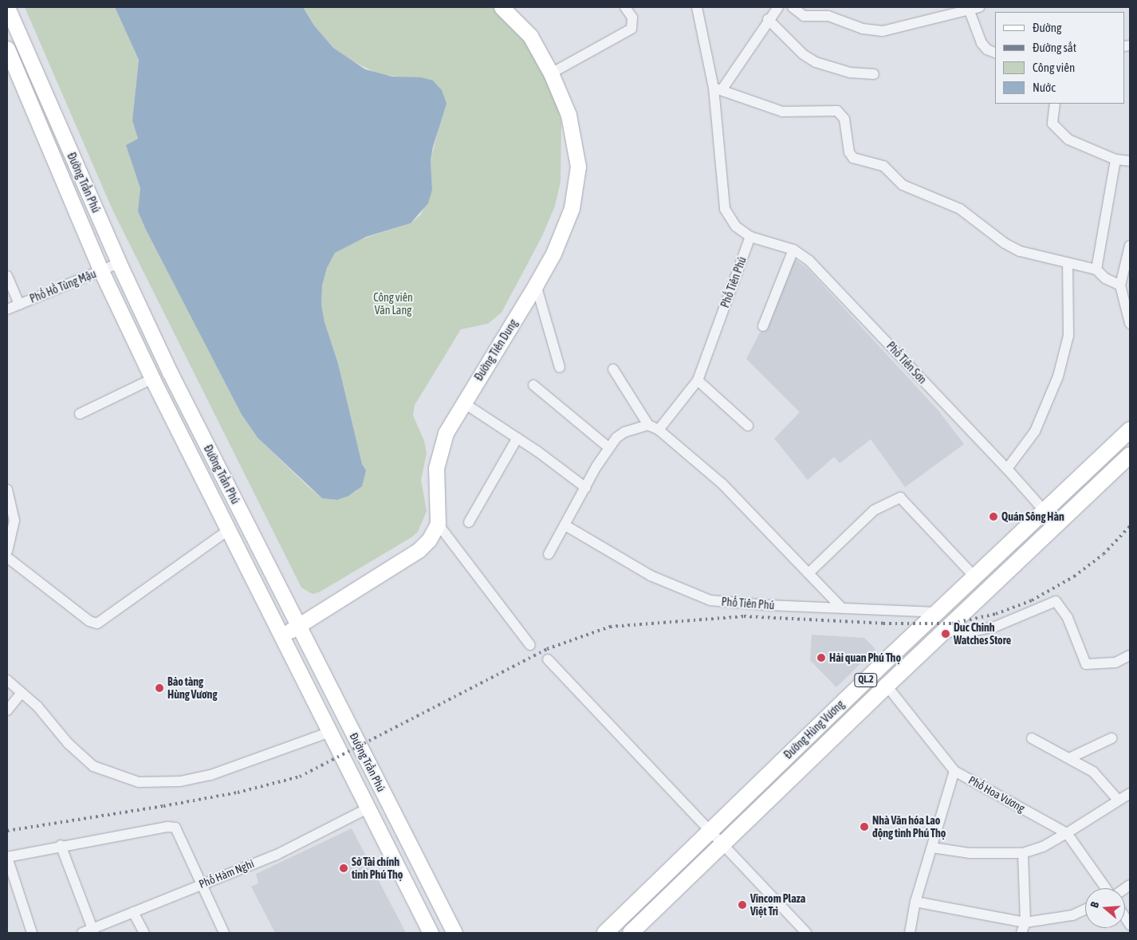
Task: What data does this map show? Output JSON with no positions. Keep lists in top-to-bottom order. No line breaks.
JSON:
{"streets":{"main road":["Đường Trần Phú","Đường Tiên Dung","QL.2","Đường Hùng Vương"],"street":["Phố Tiên Phú","Phố Hồ Tùng Mậu","Phố Tiên Sơn","Phố Hoa Vương","Phố Hàm Nghi"]},"crossings":[["Đường Trần Phú","Phố Hồ Tùng Mậu"],["Đường Trần Phú","Phố Hàm Nghi"],["Phố Tiên Phú","Phố Tiên Sơn"],["Phố Tiên Phú","Đường Hùng Vương"],["Phố Tiên Sơn","Đường Hùng Vương"],["Đường Hùng Vương","Phố Hoa Vương"]],"parks":["Công viên Văn Lang"],"places":["Quán Sông Hàn","Duc Chinh Watches Store","Hải quan Phú Thọ","Bảo tàng Hùng Vương","Nhà Văn hóa Lao động tỉnh Phú Thọ","Sở Tài chính tỉnh Phú Thọ","Vincom Plaza Việt Trì"],"legend":["Đường","Đường sắt","Công viên","Nước"],"north":"left"}
